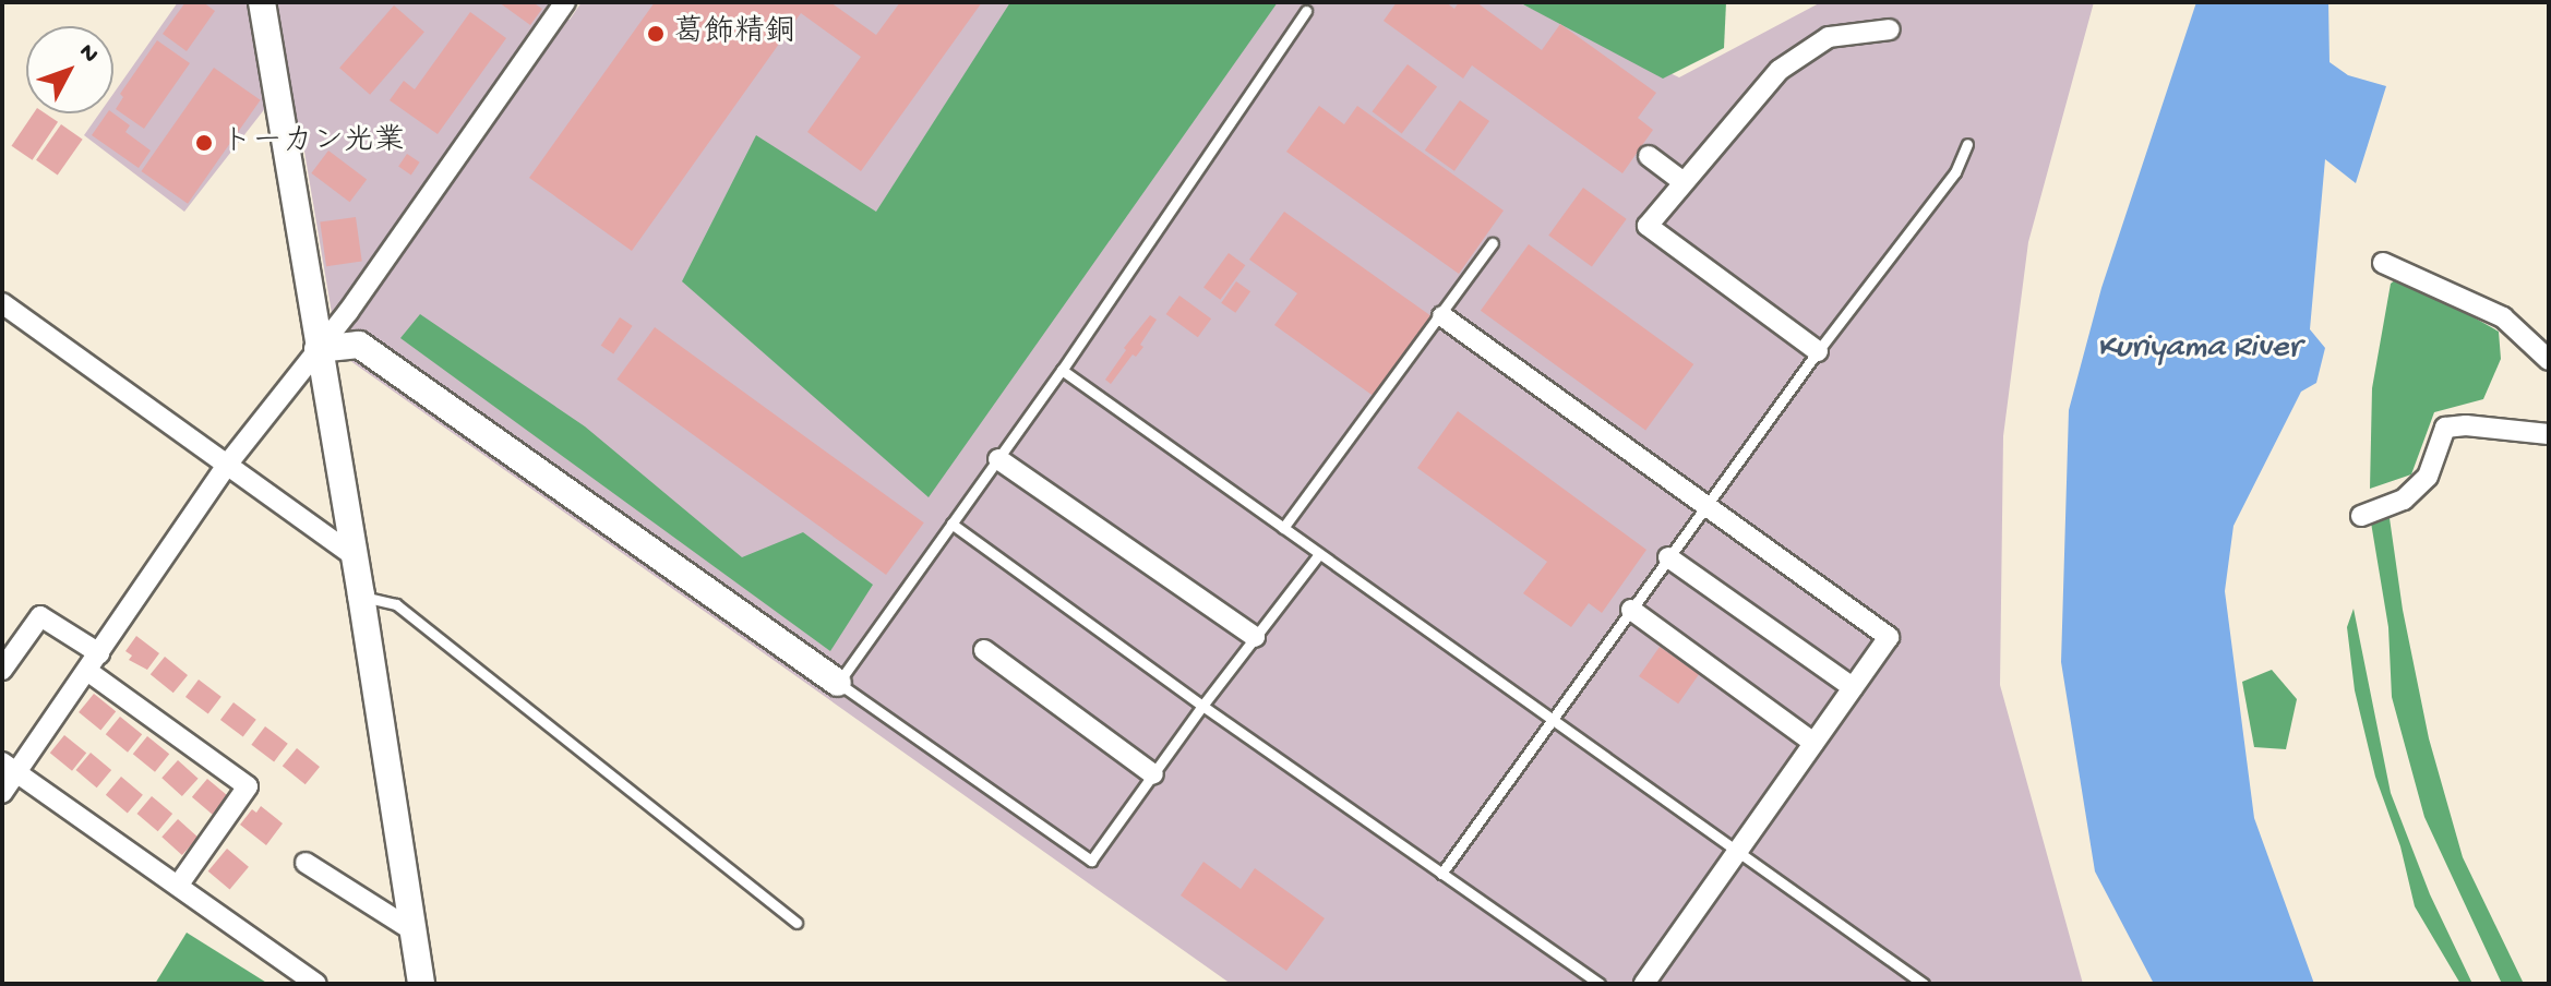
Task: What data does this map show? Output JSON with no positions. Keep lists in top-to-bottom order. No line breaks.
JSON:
{"water":["Kuriyama River"],"places":["葛飾精銅","トーカン光業"],"north":"top right"}
